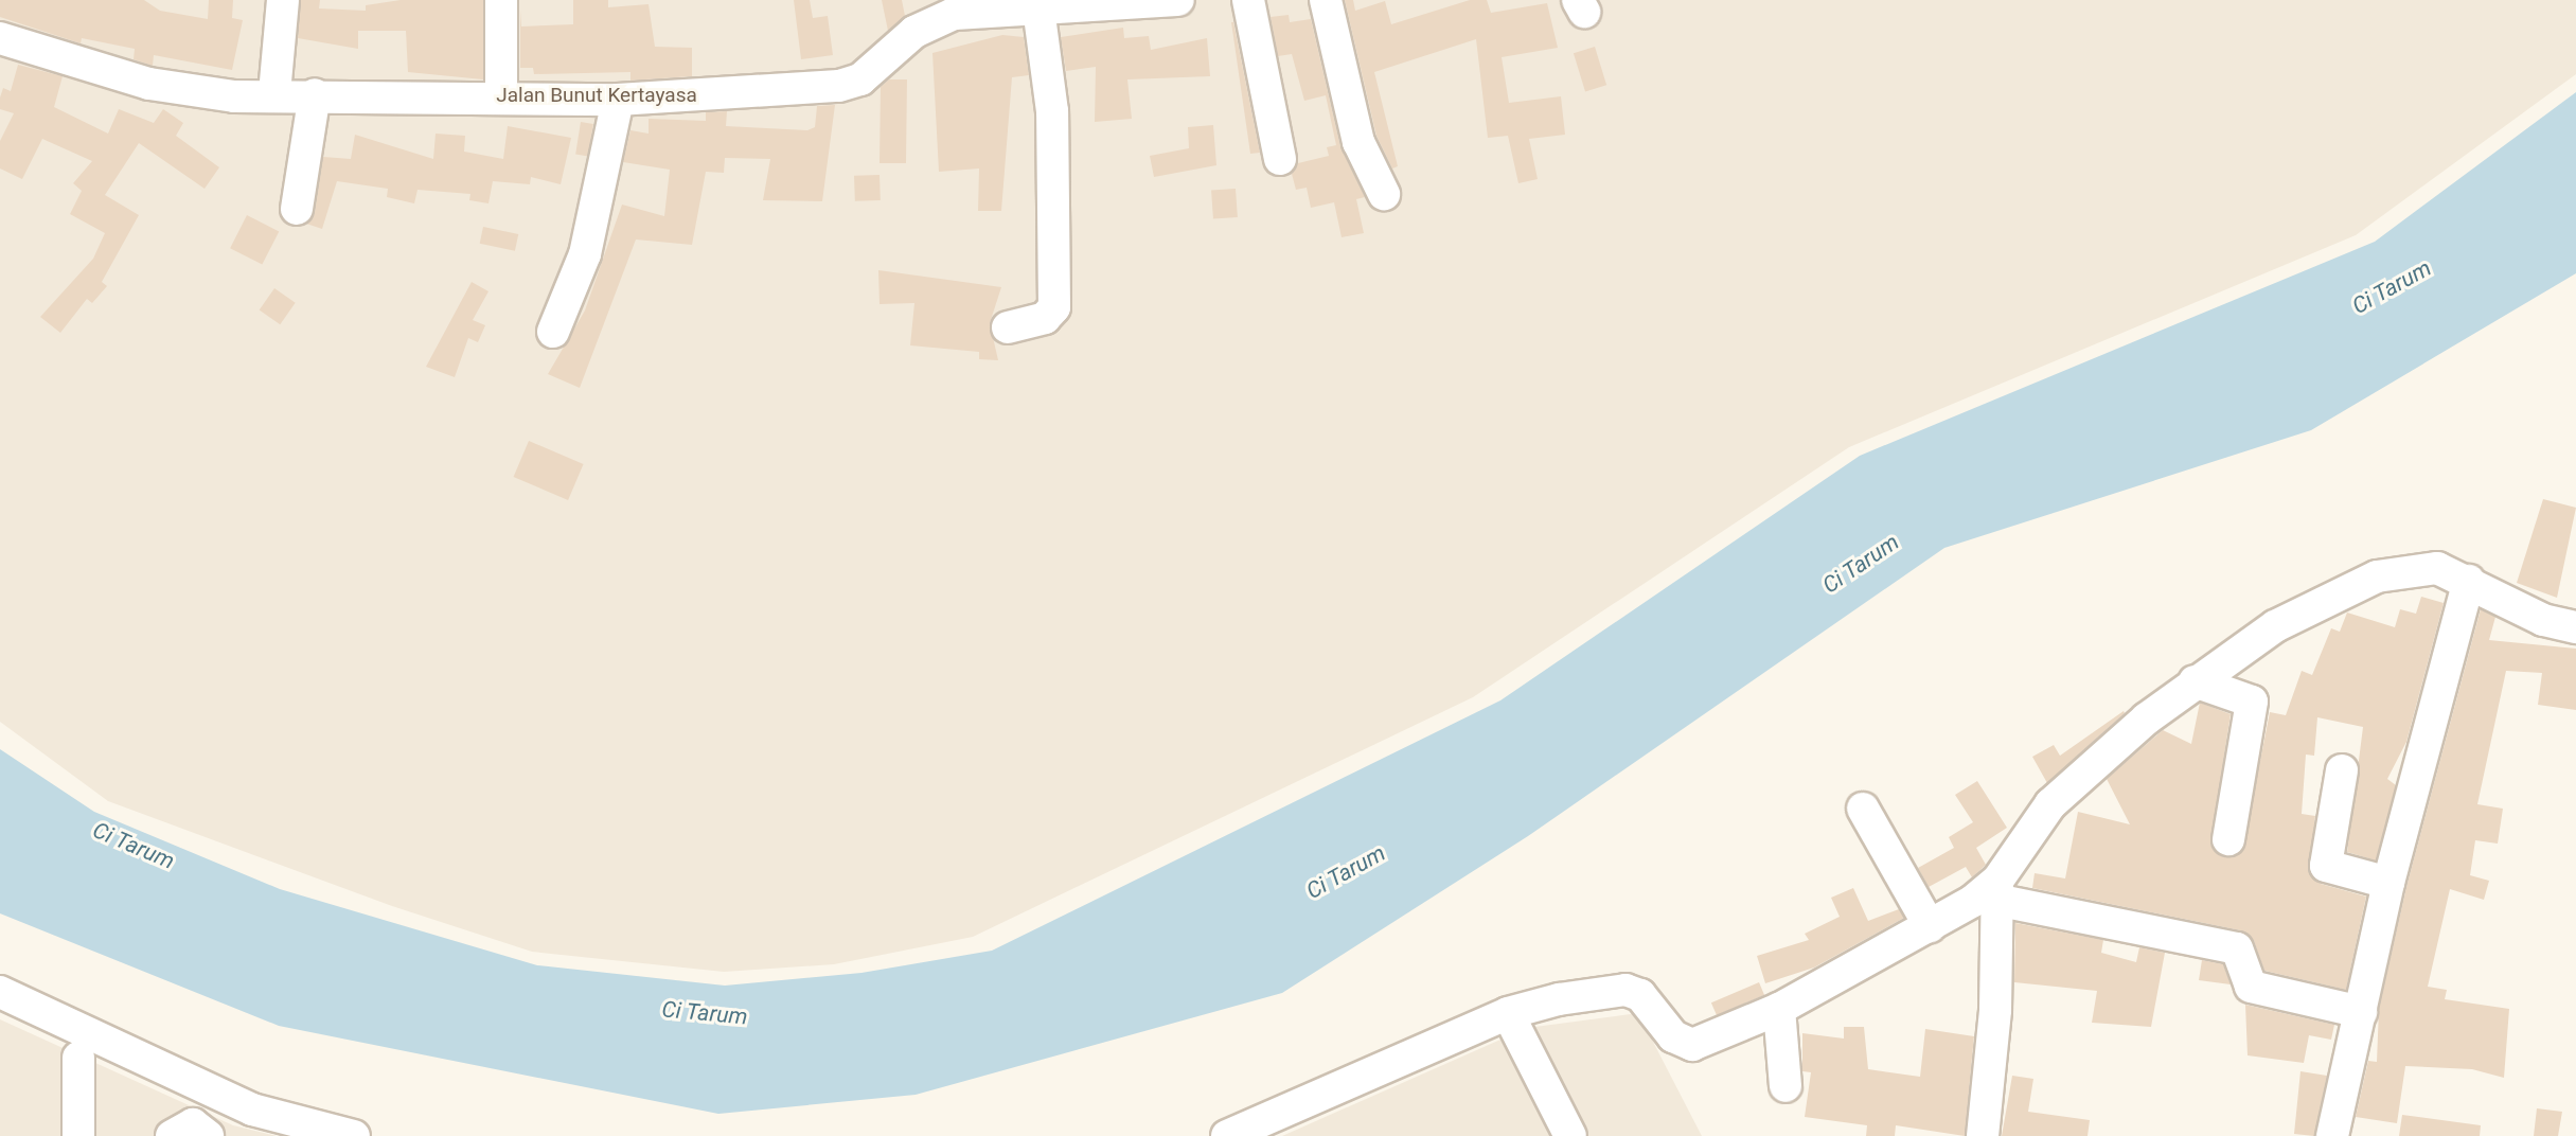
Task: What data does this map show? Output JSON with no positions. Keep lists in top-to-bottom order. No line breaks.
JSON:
{"streets":{"street":["Jalan Bunut Kertayasa"]},"water":["Ci Tarum"]}
